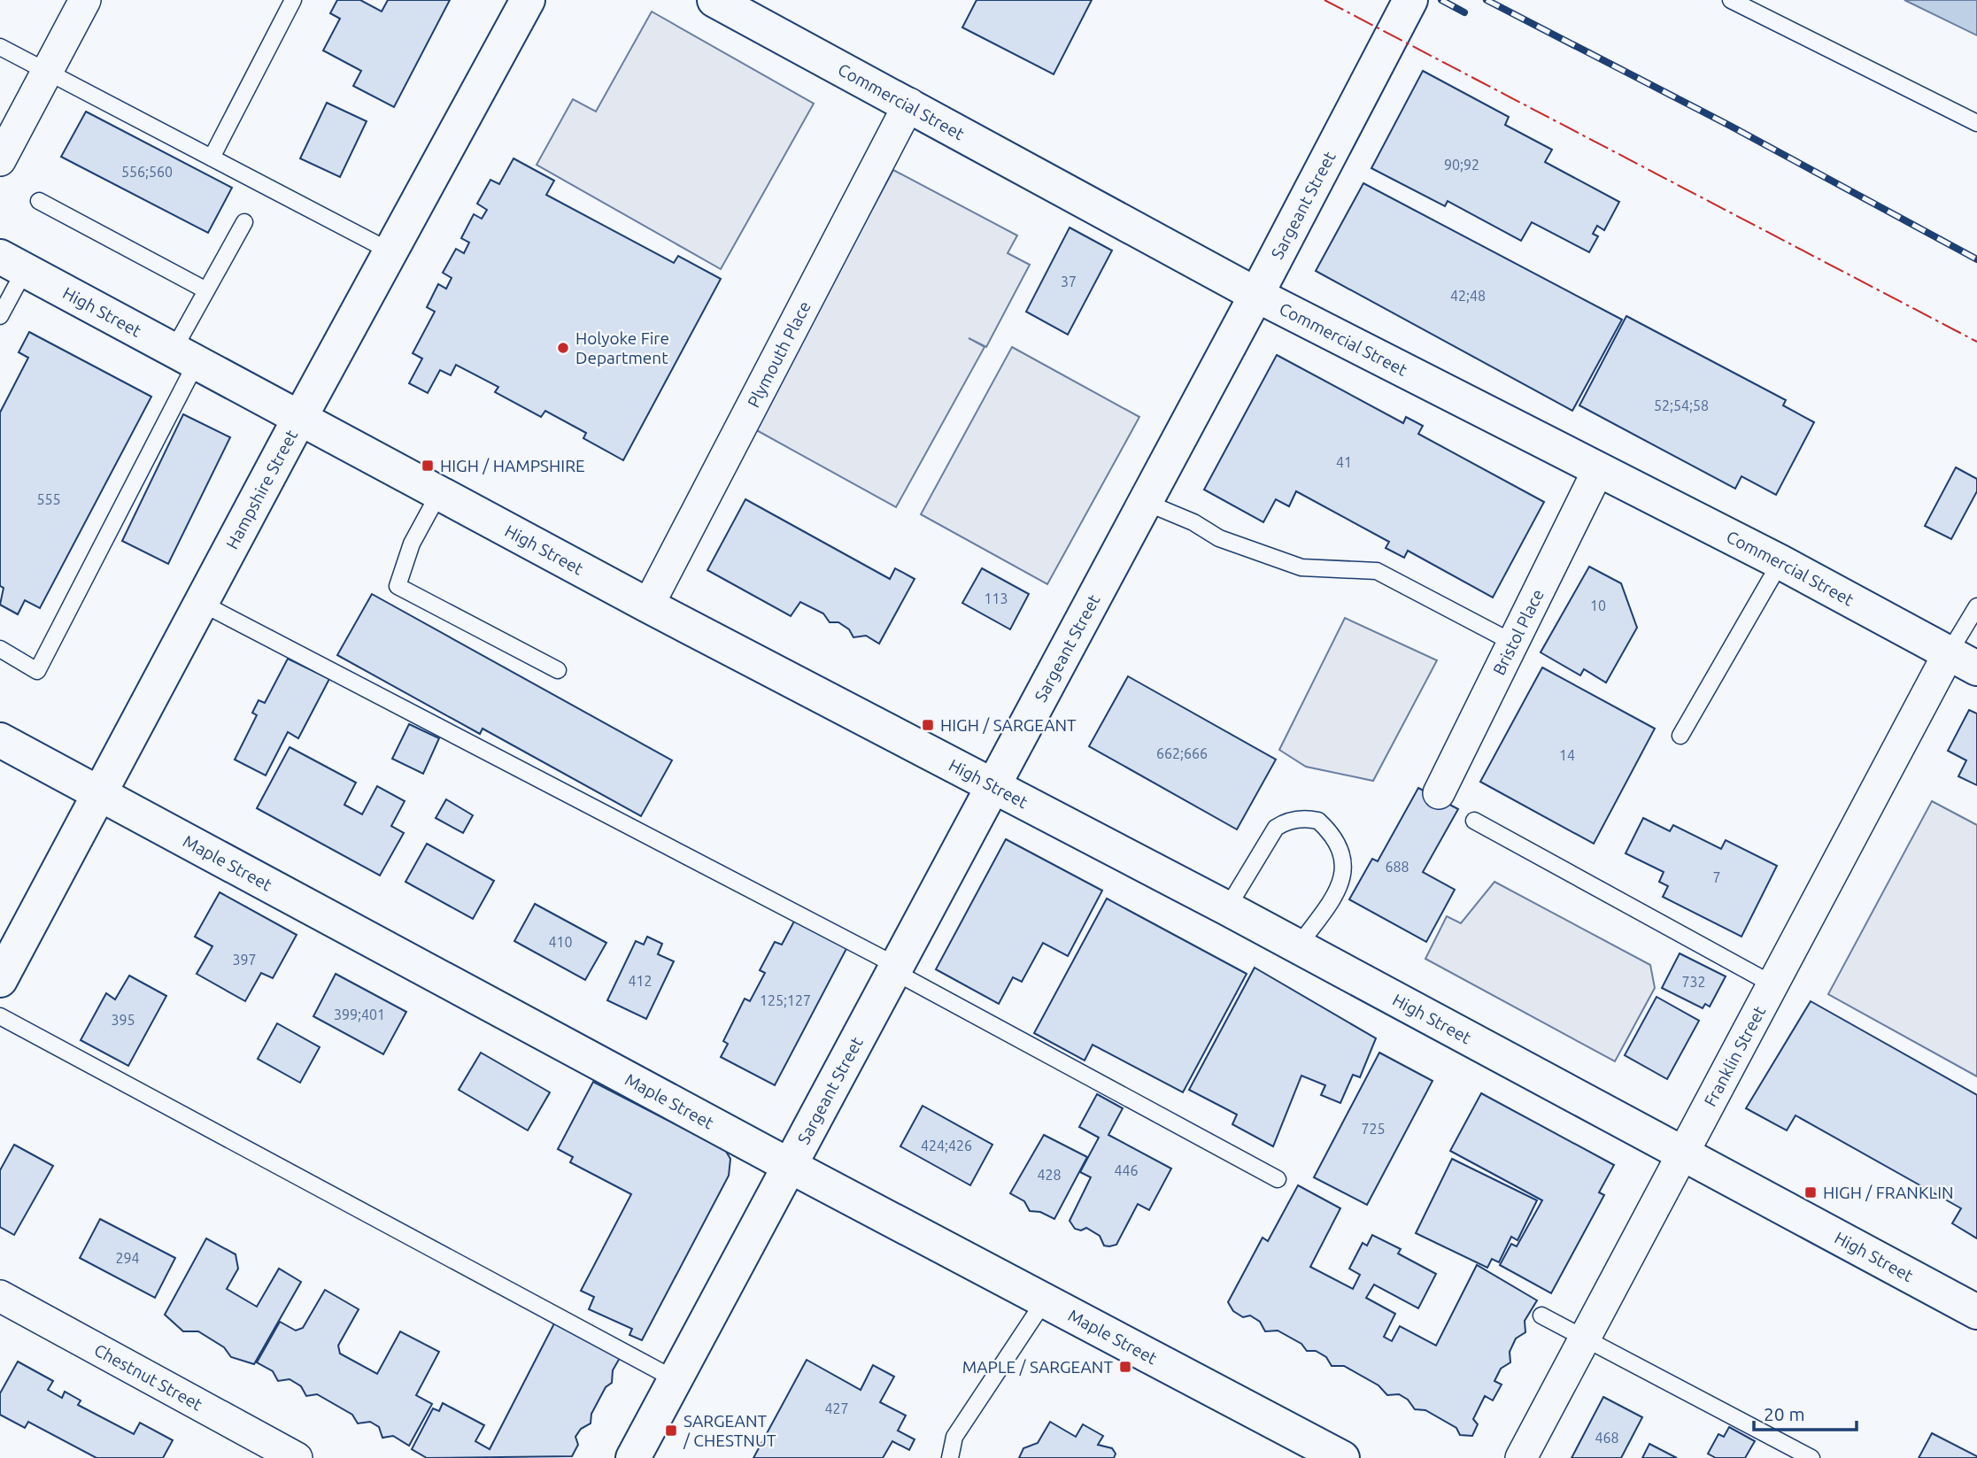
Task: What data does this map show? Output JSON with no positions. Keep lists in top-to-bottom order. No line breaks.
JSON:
{"streets":{"street":["Commercial Street","Sargeant Street","High Street","Plymouth Place","Hampshire Street","Bristol Place","Maple Street","Franklin Street","Chestnut Street"]},"crossings":[["Commercial Street","Sargeant Street"],["Commercial Street","Plymouth Place"],["Commercial Street","Bristol Place"],["Commercial Street","Franklin Street"],["Sargeant Street","High Street"],["Sargeant Street","Maple Street"],["High Street","Plymouth Place"],["High Street","Hampshire Street"],["High Street","Franklin Street"],["Hampshire Street","Maple Street"]],"places":{"other":["Holyoke Fire Department"],"transit":["HIGH / HAMPSHIRE","HIGH / SARGEANT","HIGH / FRANKLIN","MAPLE / SARGEANT","SARGEANT / CHESTNUT"]},"house_numbers":["90;92","556;560","37","42;48","52;54;58","41","555","113","10","662;666","14","688","7","410","397","412","732","125;127","399;401","395","725","424;426","446","428","294","427","468"],"scale_bar":"20 m"}
